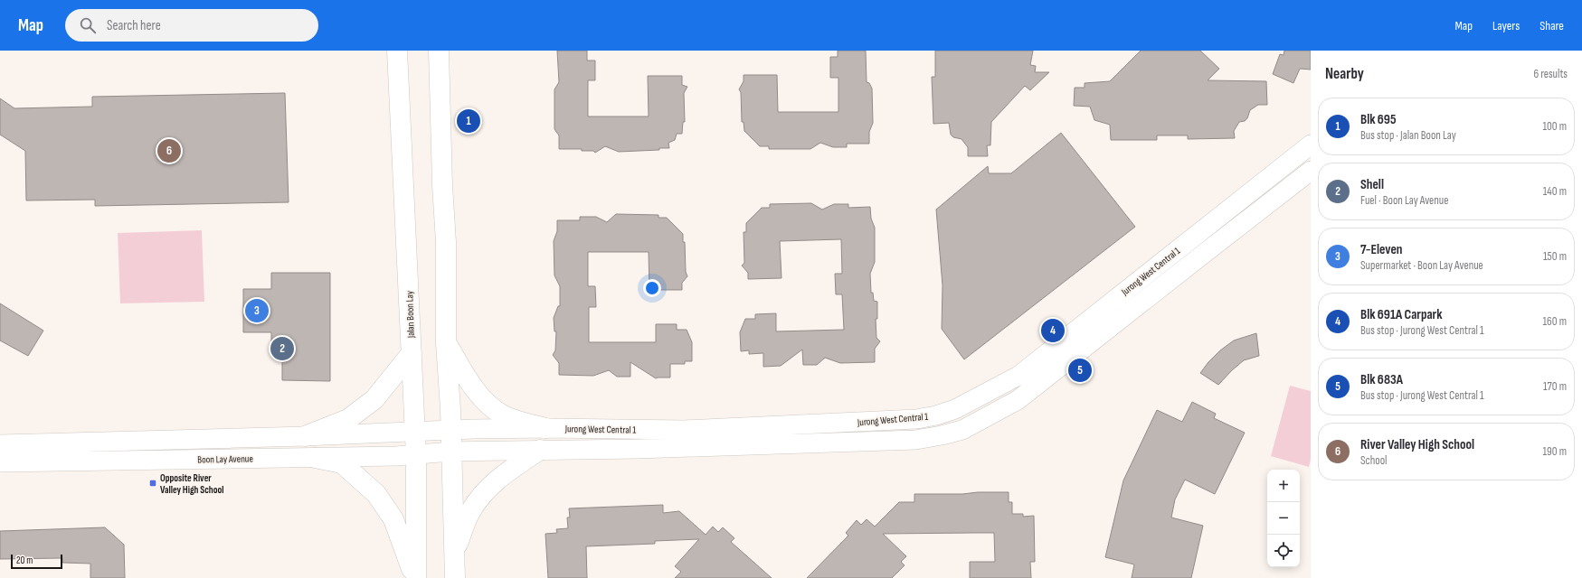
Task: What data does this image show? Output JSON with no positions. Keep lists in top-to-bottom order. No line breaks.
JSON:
{"streets":{"main road":["Jalan Boon Lay"],"street":["Jurong West Central 1","Boon Lay Avenue"]},"crossings":[["Jurong West Central 1","Boon Lay Avenue"],["Jalan Boon Lay","Boon Lay Avenue"]],"places":{"transit":["Opposite River Valley High School"]},"scale_bar":"20 m","page":{"header":"Map","search":"Search here","nav":["Map","Layers","Share"],"heading":["Nearby","6 results"],"list":[{"mark":"1","name":"Blk 695","note":"Bus stop · Jalan Boon Lay","value":"100 m"},{"mark":"2","name":"Shell","note":"Fuel · Boon Lay Avenue","value":"140 m"},{"mark":"3","name":"7-Eleven","note":"Supermarket · Boon Lay Avenue","value":"150 m"},{"mark":"4","name":"Blk 691A Carpark","note":"Bus stop · Jurong West Central 1","value":"160 m"},{"mark":"5","name":"Blk 683A","note":"Bus stop · Jurong West Central 1","value":"170 m"},{"mark":"6","name":"River Valley High School","note":"School","value":"190 m"}],"pins":["1","6","3","4","2","5"],"map_buttons":["+","−"],"scale":"20 m"}}
